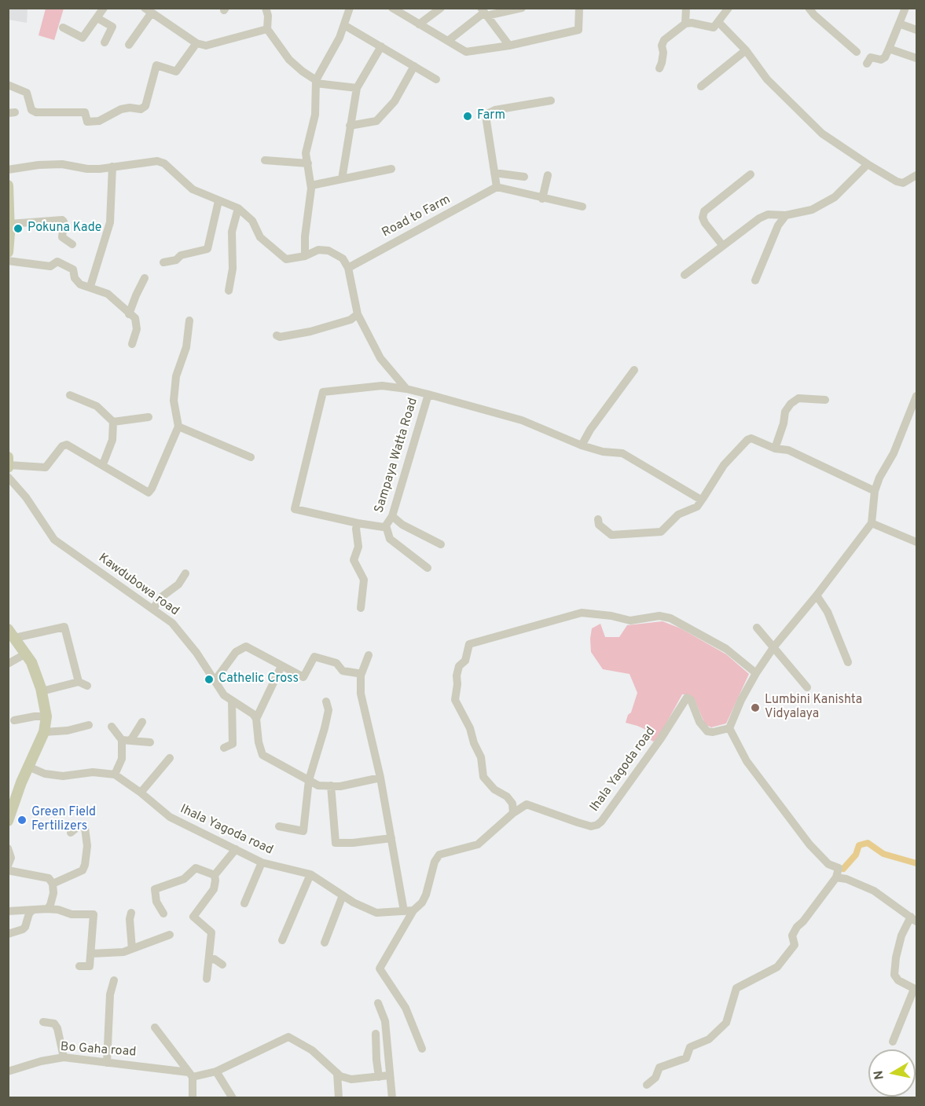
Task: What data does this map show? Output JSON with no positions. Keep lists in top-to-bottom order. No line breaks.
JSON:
{"streets":{"street":["Road to Farm","Sampaya Watta Road","Kawdubowa road","Ihala Yagoda road","Bo Gaha road"]},"crossings":[["Road to Farm","Sampaya Watta Road"]],"places":["Farm","Pokuna Kade","Cathelic Cross","Lumbini Kanishta Vidyalaya","Green Field Fertilizers"],"north":"left"}
